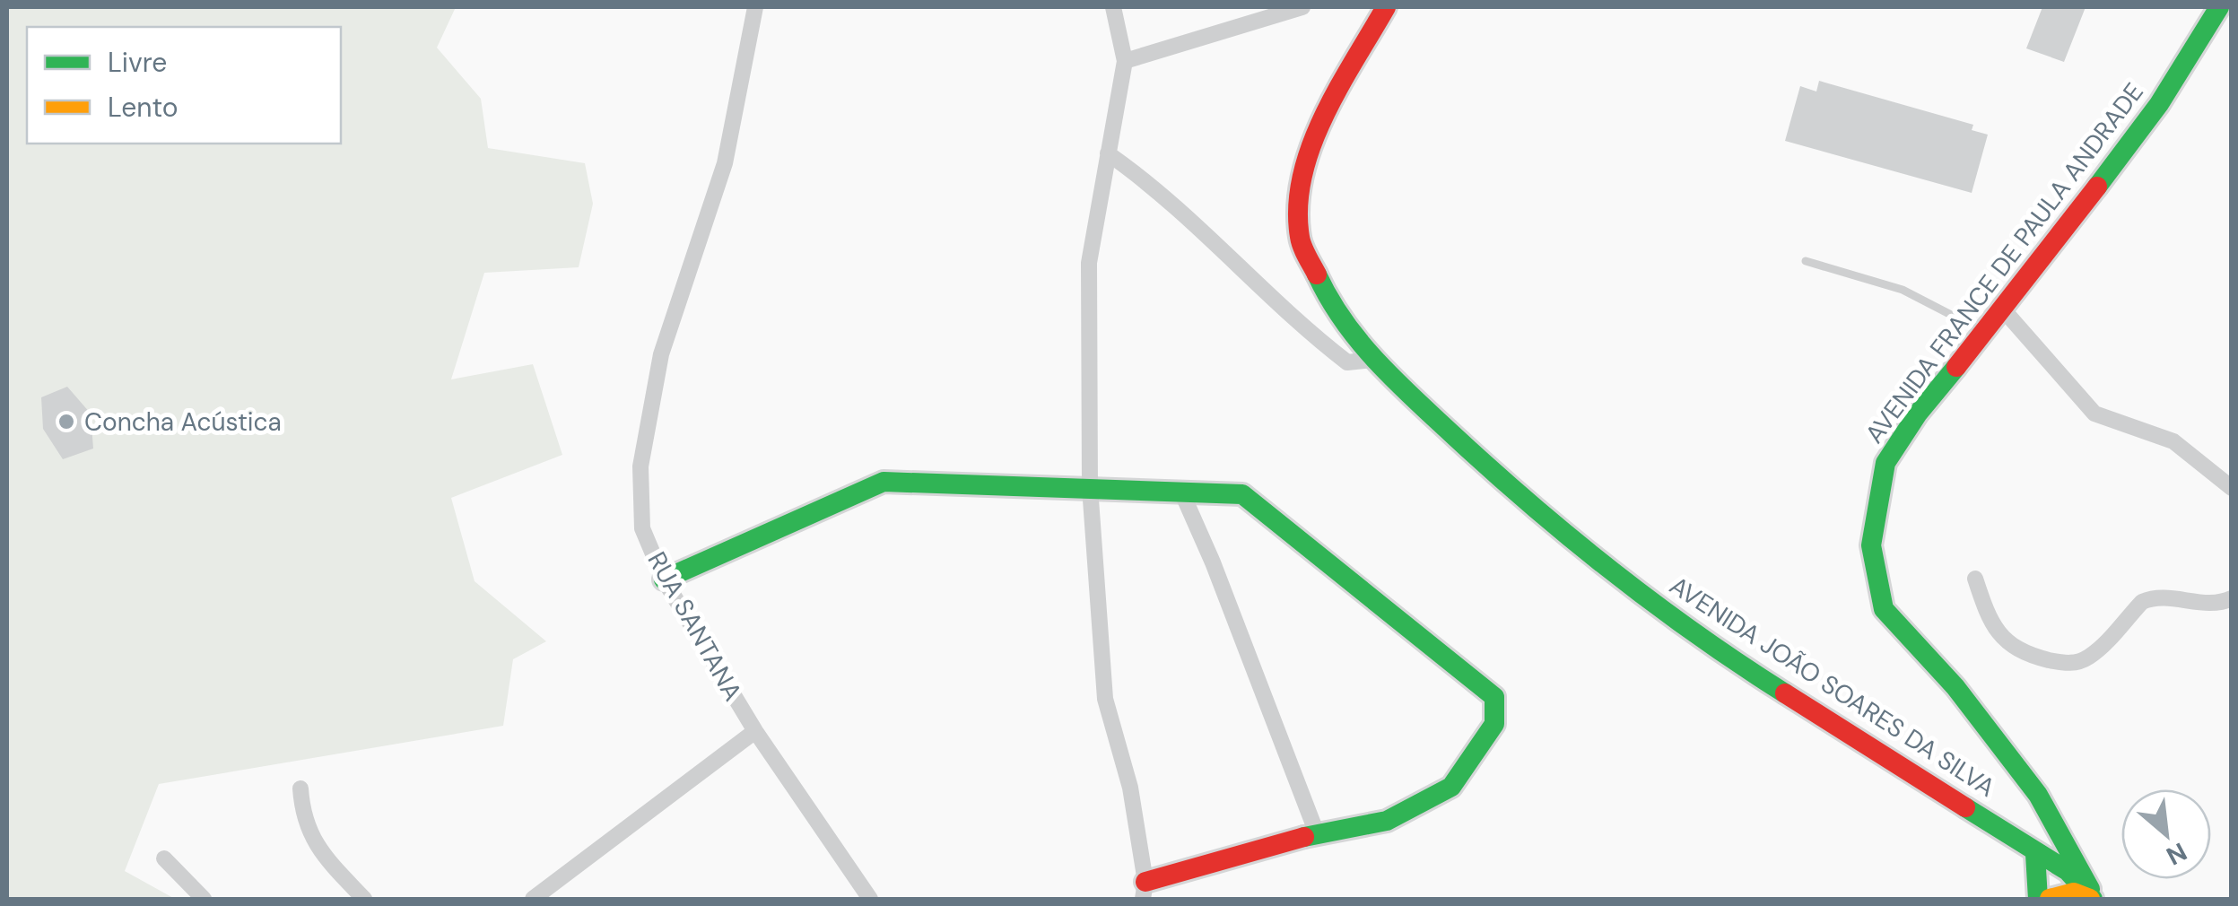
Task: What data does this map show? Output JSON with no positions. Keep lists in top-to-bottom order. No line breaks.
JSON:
{"streets":{"street":["AVENIDA FRANCE DE PAULA ANDRADE","RUA SANTANA","AVENIDA JOÃO SOARES DA SILVA"]},"crossings":[["AVENIDA FRANCE DE PAULA ANDRADE","AVENIDA JOÃO SOARES DA SILVA"]],"places":["Concha Acústica"],"legend":["Livre","Lento"],"north":"bottom right"}
